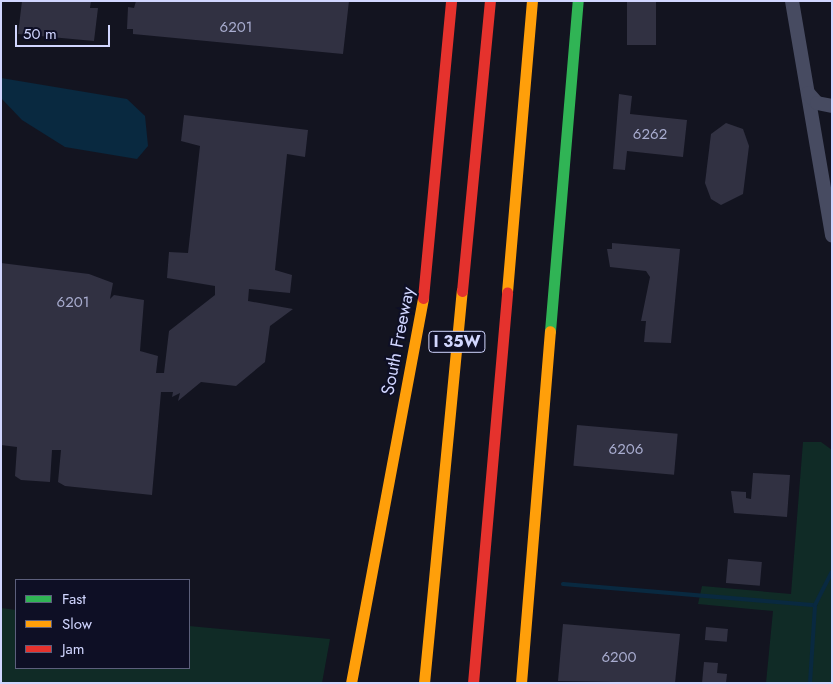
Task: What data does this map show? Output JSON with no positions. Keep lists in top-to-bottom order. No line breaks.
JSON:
{"streets":{"main road":["South Freeway","I 35W"]},"house_numbers":["6201","6262","6201","6206","6200"],"legend":["Fast","Slow","Jam"],"scale_bar":"50 m"}
